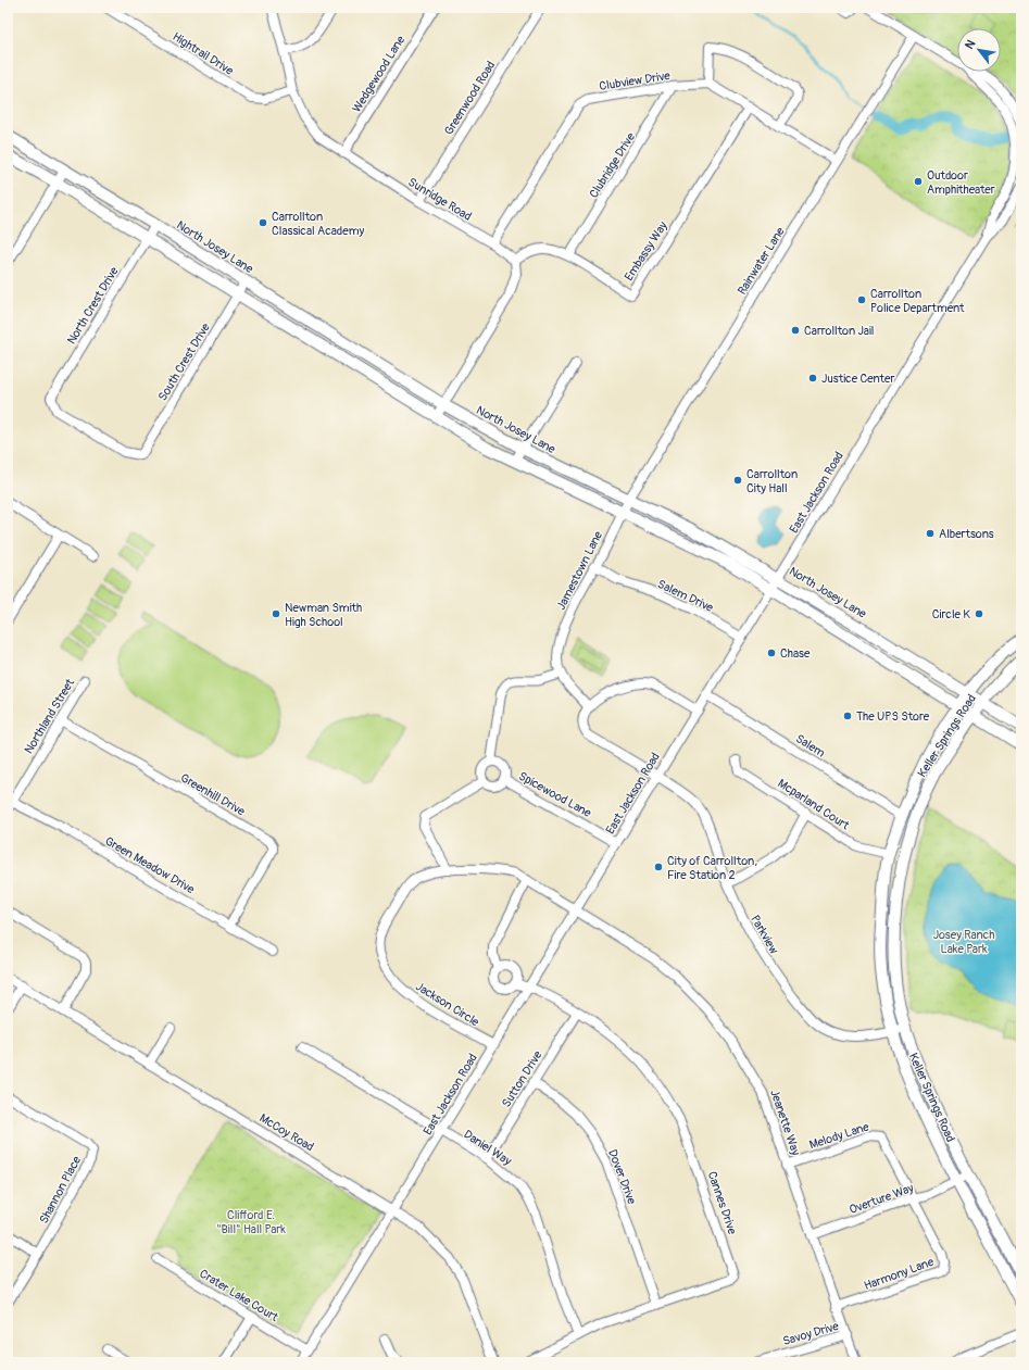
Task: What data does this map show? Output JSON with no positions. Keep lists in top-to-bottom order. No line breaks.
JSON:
{"streets":{"main road":["North Josey Lane","Keller Springs Road"],"street":["Hightrail Drive","Wedgewood Lane","Clubview Drive","Greenwood Road","Clubridge Drive","Sunridge Road","Embassy Way","Rainwater Lane","North Crest Drive","South Crest Drive","East Jackson Road","Jamestown Lane","Salem Drive","Northland Street","Salem","Greenhill Drive","Spicewood Lane","Mcparland Court","Green Meadow Drive","Parkview","Jackson Circle","Sutton Drive","Jeanette Way","McCoy Road","Melody Lane","Daniel Way","Dover Drive","Shannon Place","Overture Way","Cannes Drive","Harmony Lane","Crater Lake Court","Savoy Drive"]},"crossings":[["Hightrail Drive","Sunridge Road"],["Wedgewood Lane","Sunridge Road"],["Clubview Drive","Clubridge Drive"],["Clubview Drive","Sunridge Road"],["Greenwood Road","Sunridge Road"],["Clubridge Drive","Embassy Way"],["Sunridge Road","Embassy Way"],["North Josey Lane","Rainwater Lane"],["North Josey Lane","North Crest Drive"],["North Josey Lane","South Crest Drive"],["North Josey Lane","East Jackson Road"],["North Josey Lane","Jamestown Lane"],["North Josey Lane","Keller Springs Road"],["Rainwater Lane","East Jackson Road"],["Rainwater Lane","Jamestown Lane"],["North Crest Drive","South Crest Drive"],["East Jackson Road","Salem Drive"],["East Jackson Road","Salem"],["East Jackson Road","Spicewood Lane"],["East Jackson Road","Parkview"],["East Jackson Road","Jackson Circle"],["East Jackson Road","Jeanette Way"],["East Jackson Road","McCoy Road"],["East Jackson Road","Daniel Way"],["East Jackson Road","Cannes Drive"],["East Jackson Road","Crater Lake Court"],["Jamestown Lane","Salem Drive"],["Northland Street","Greenhill Drive"],["Northland Street","Green Meadow Drive"],["Keller Springs Road","Salem"],["Keller Springs Road","Mcparland Court"],["Keller Springs Road","Parkview"],["Keller Springs Road","Overture Way"],["Greenhill Drive","Green Meadow Drive"],["Jackson Circle","Jeanette Way"],["Sutton Drive","Daniel Way"],["Sutton Drive","Dover Drive"],["Sutton Drive","Cannes Drive"],["Jeanette Way","Melody Lane"],["Jeanette Way","Overture Way"],["Jeanette Way","Harmony Lane"],["Jeanette Way","Savoy Drive"],["Melody Lane","Overture Way"],["Melody Lane","Harmony Lane"],["Daniel Way","Cannes Drive"],["Dover Drive","Cannes Drive"],["Overture Way","Harmony Lane"]],"parks":["Josey Ranch Lake Park","Clifford E. \"Bill\" Hall Park"],"places":["Outdoor Amphitheater","Carrollton Classical Academy","Carrollton Police Department","Carrollton Jail","Justice Center","Carrollton City Hall","Albertsons","Newman Smith High School","Circle K","Chase","The UPS Store","City of Carrollton, Fire Station 2"],"north":"top left"}
